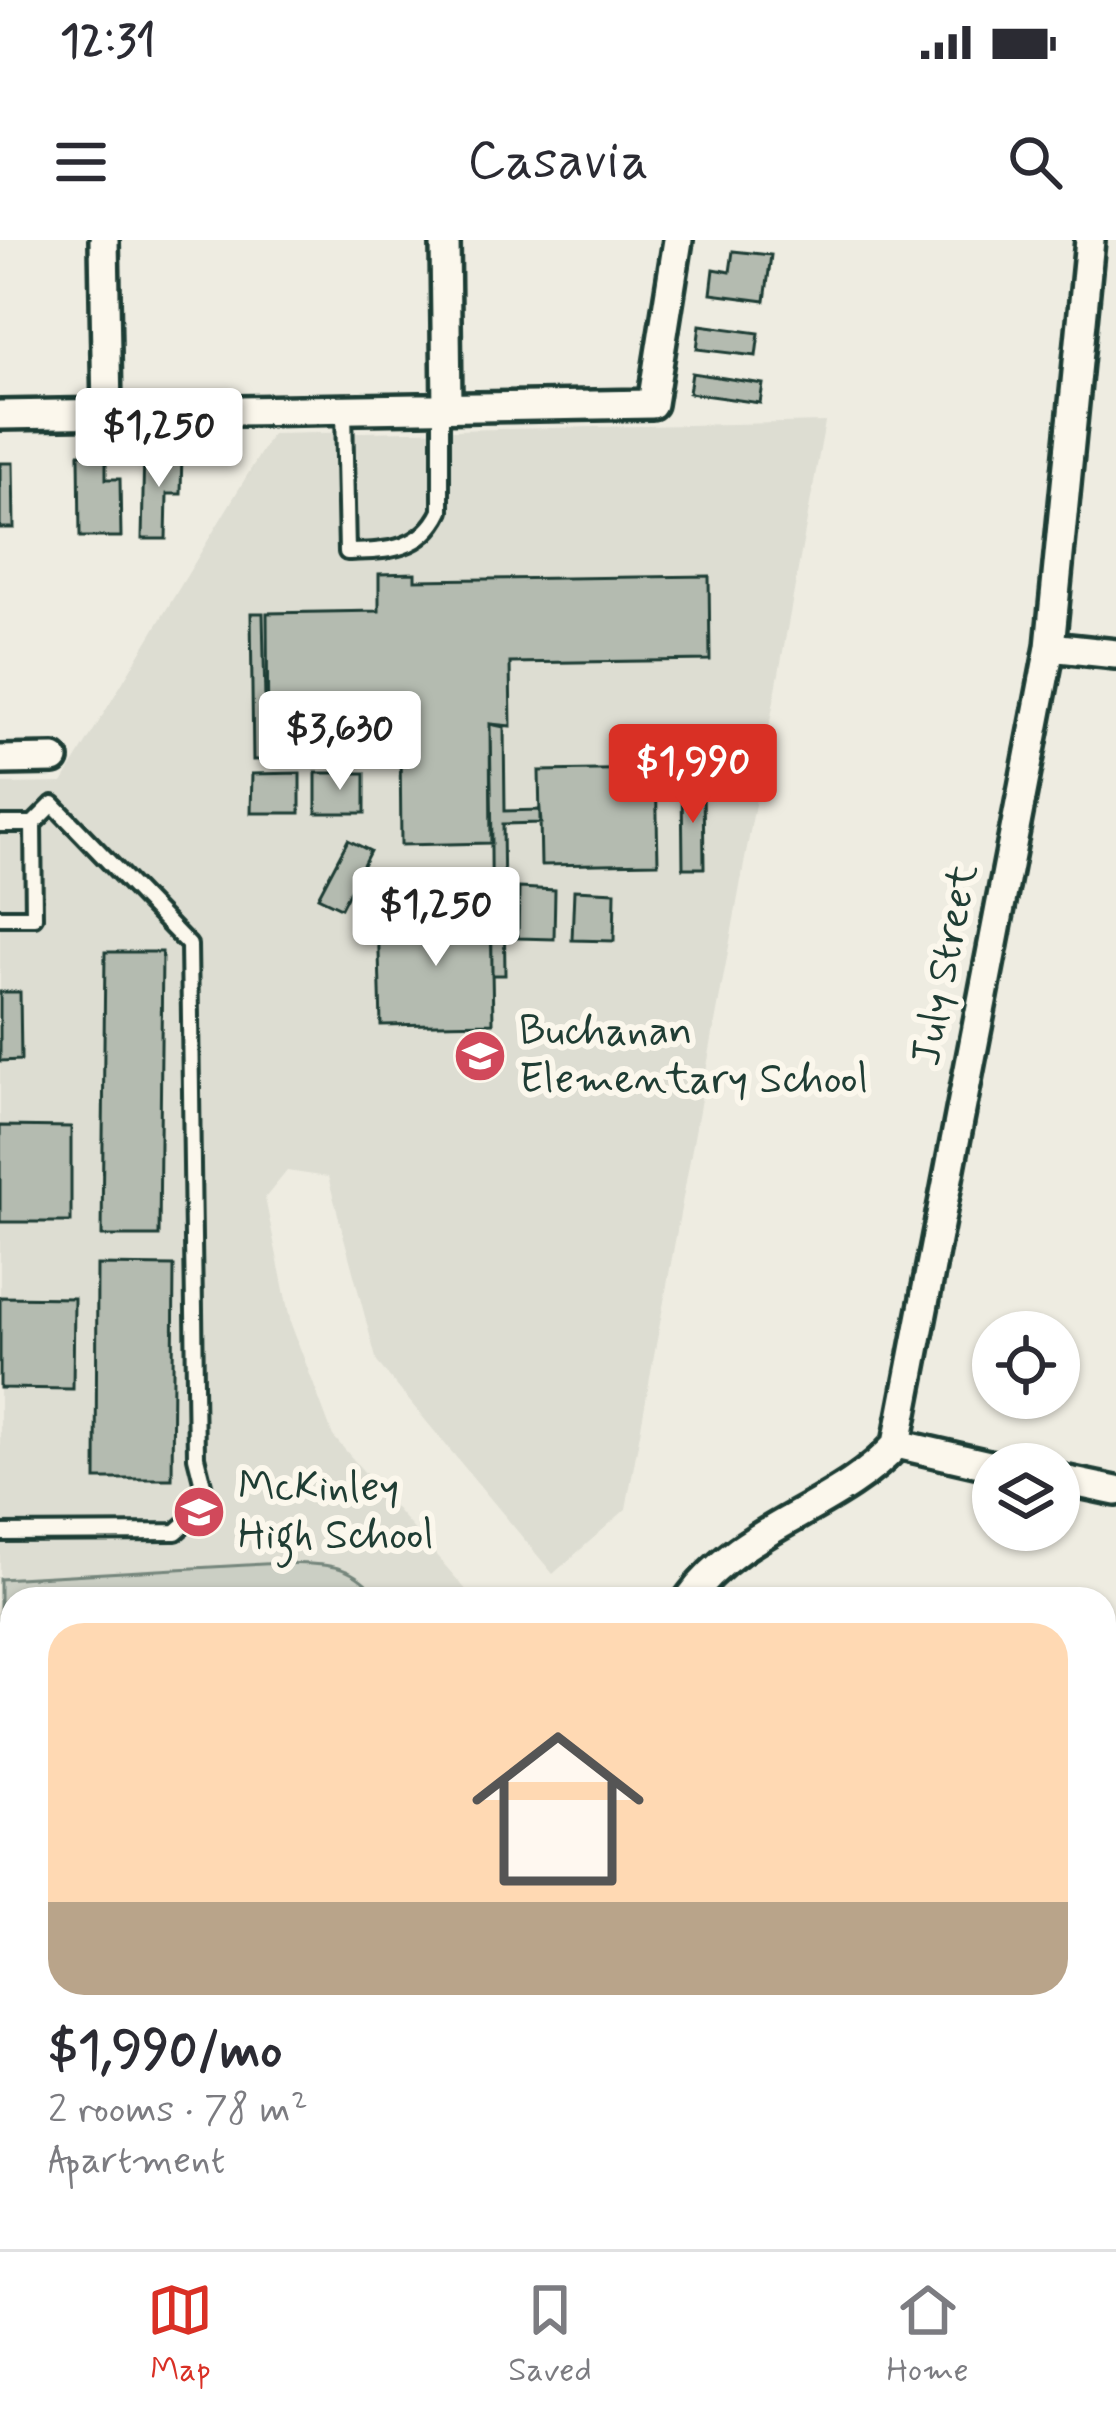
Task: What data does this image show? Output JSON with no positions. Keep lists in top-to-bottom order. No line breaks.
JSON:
{"streets":{"street":["July Street"]},"places":{"school or university":["Buchanan Elementary School","McKinley High School"]},"page":{"status":"12:31","header":"Casavia","price":["$1,250","$3,630","$1,990","$1,250"],"list":[{"name":"$1,990/mo","note":"2 rooms · 78 m² · Apartment"}],"tabs":["Map","Saved","Home"]}}
